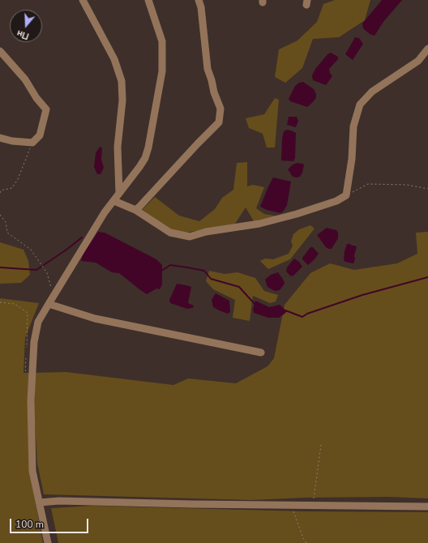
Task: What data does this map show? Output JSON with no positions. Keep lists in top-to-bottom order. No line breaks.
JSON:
{"scale_bar":"100 m","north":"bottom"}
